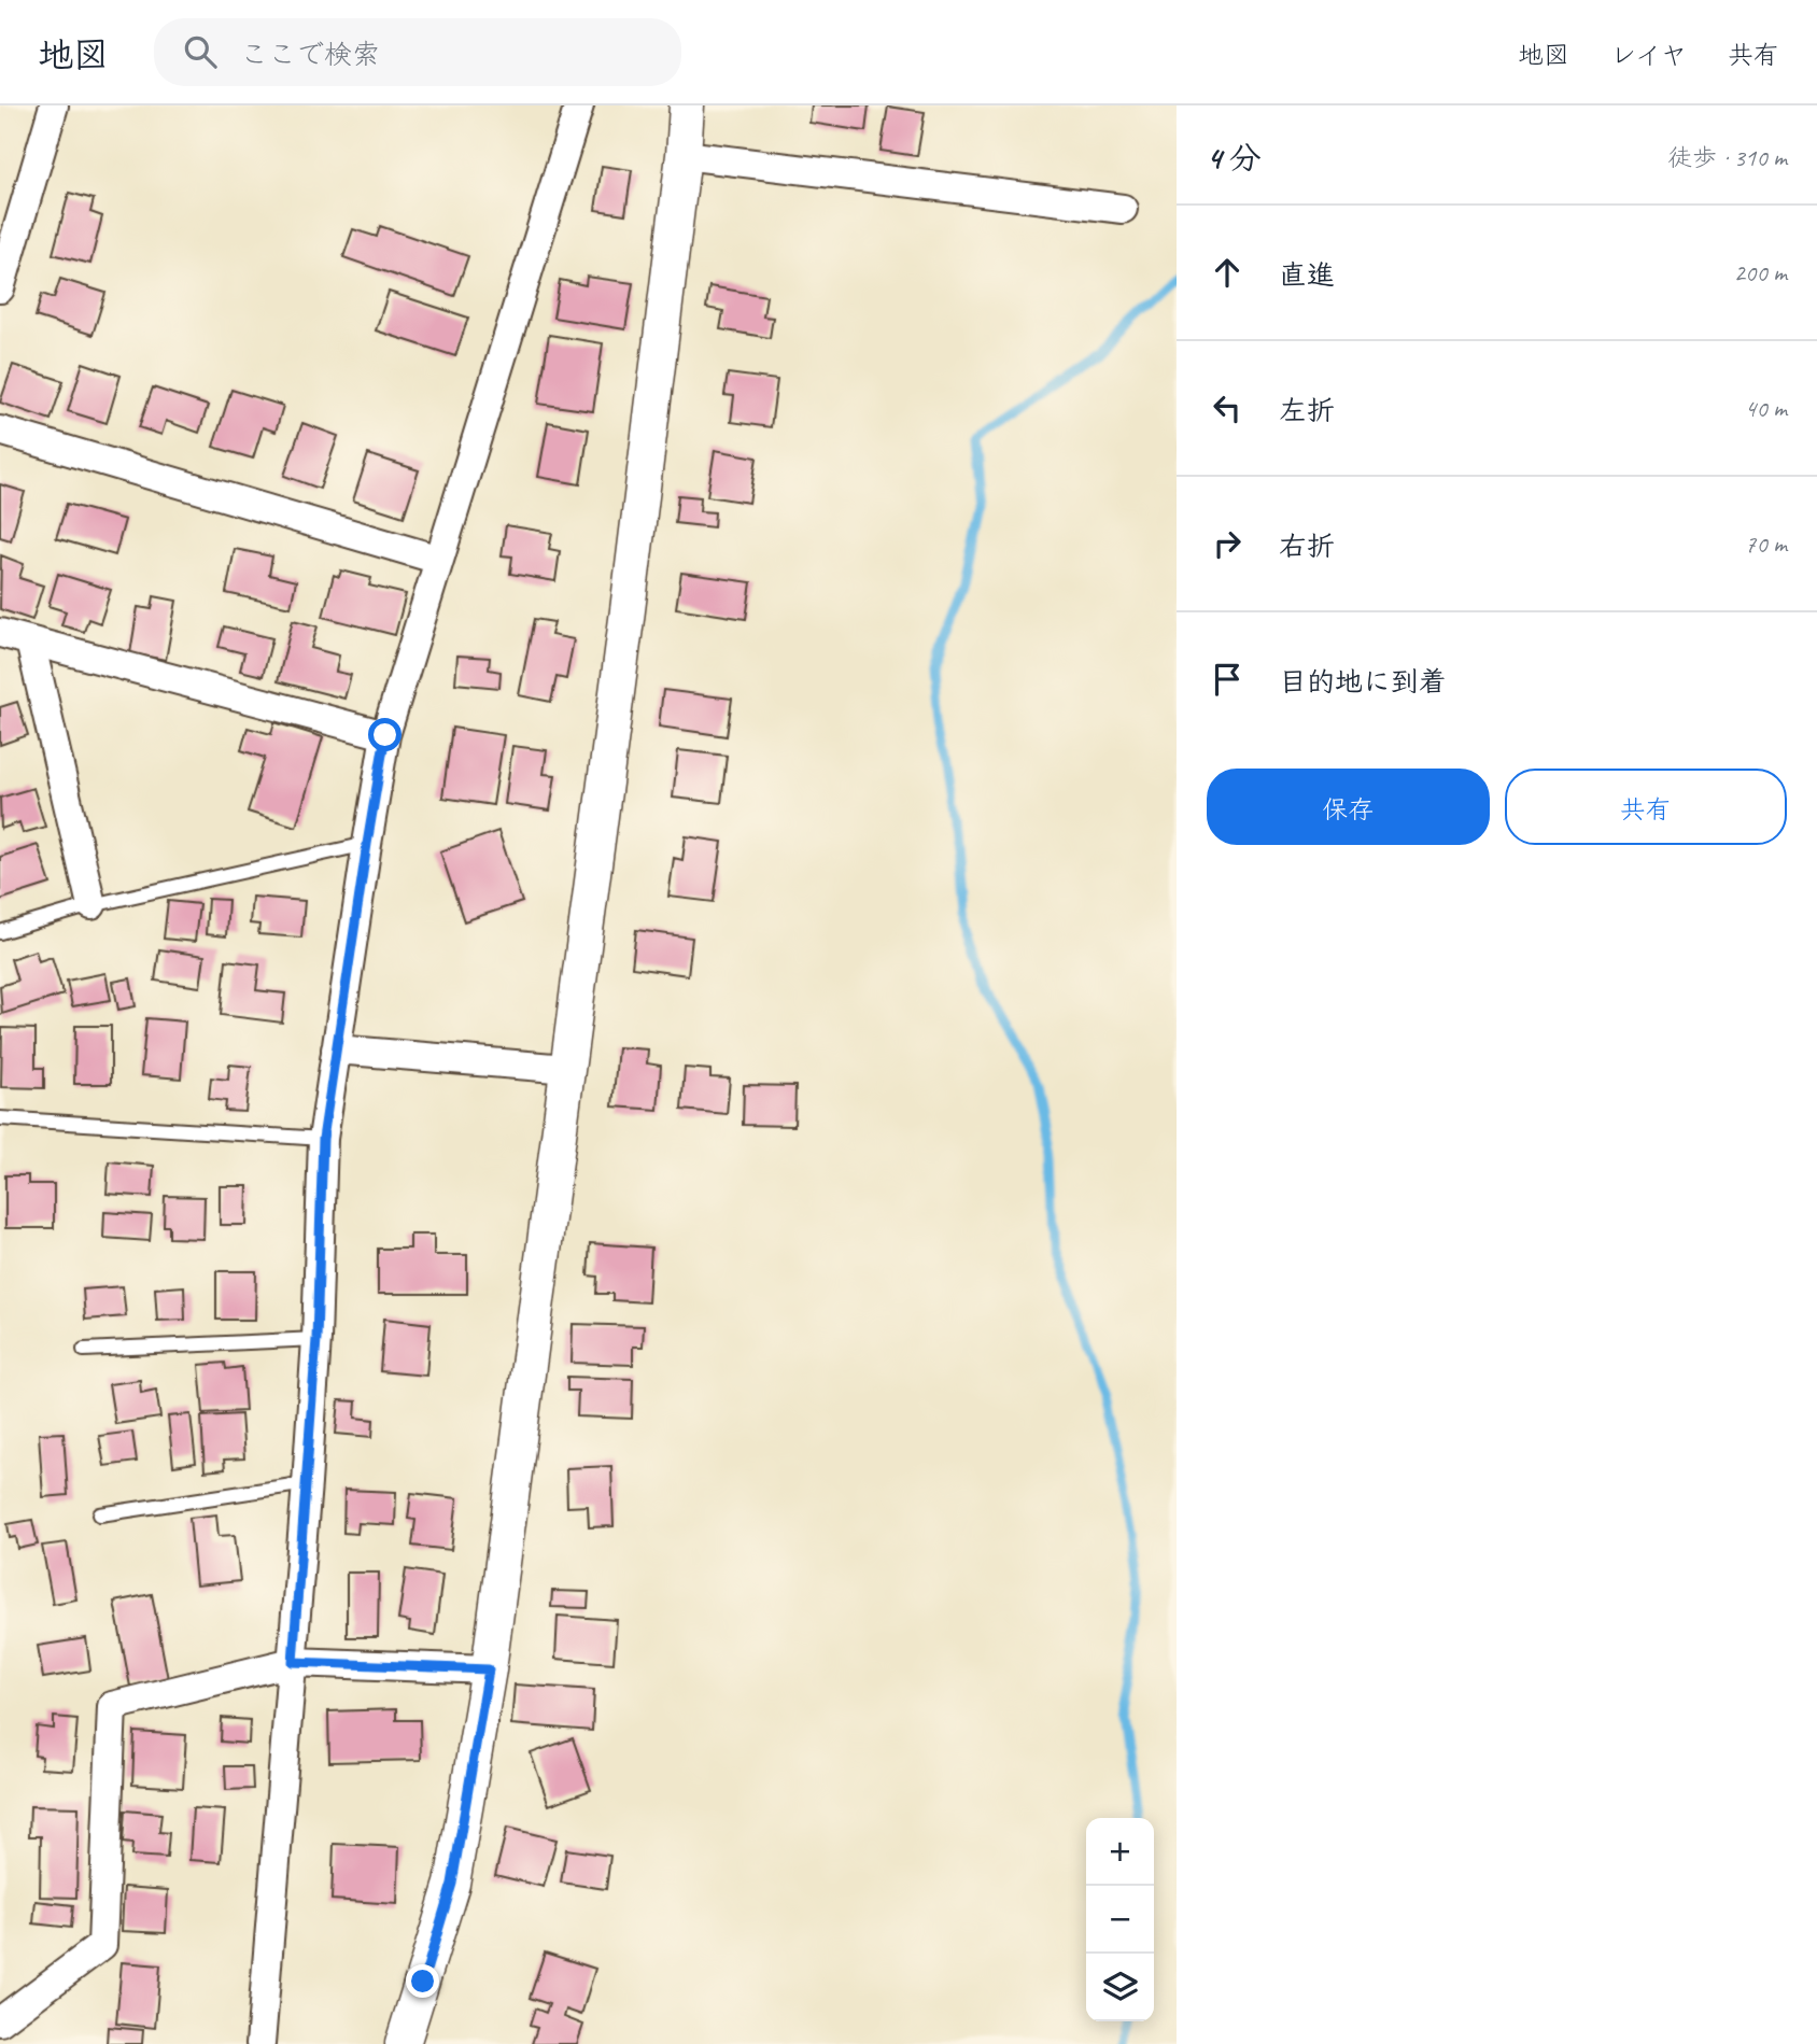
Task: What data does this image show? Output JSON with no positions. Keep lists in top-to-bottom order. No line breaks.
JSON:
{"page":{"header":"地図","search":"ここで検索","nav":["地図","レイヤ","共有"],"heading":["4 分","徒歩 · 310 m"],"list":[["直進","200 m"],["左折","40 m"],["右折","70 m"],"目的地に到着"],"buttons":["保存","共有"],"map_buttons":["+","−"]}}
